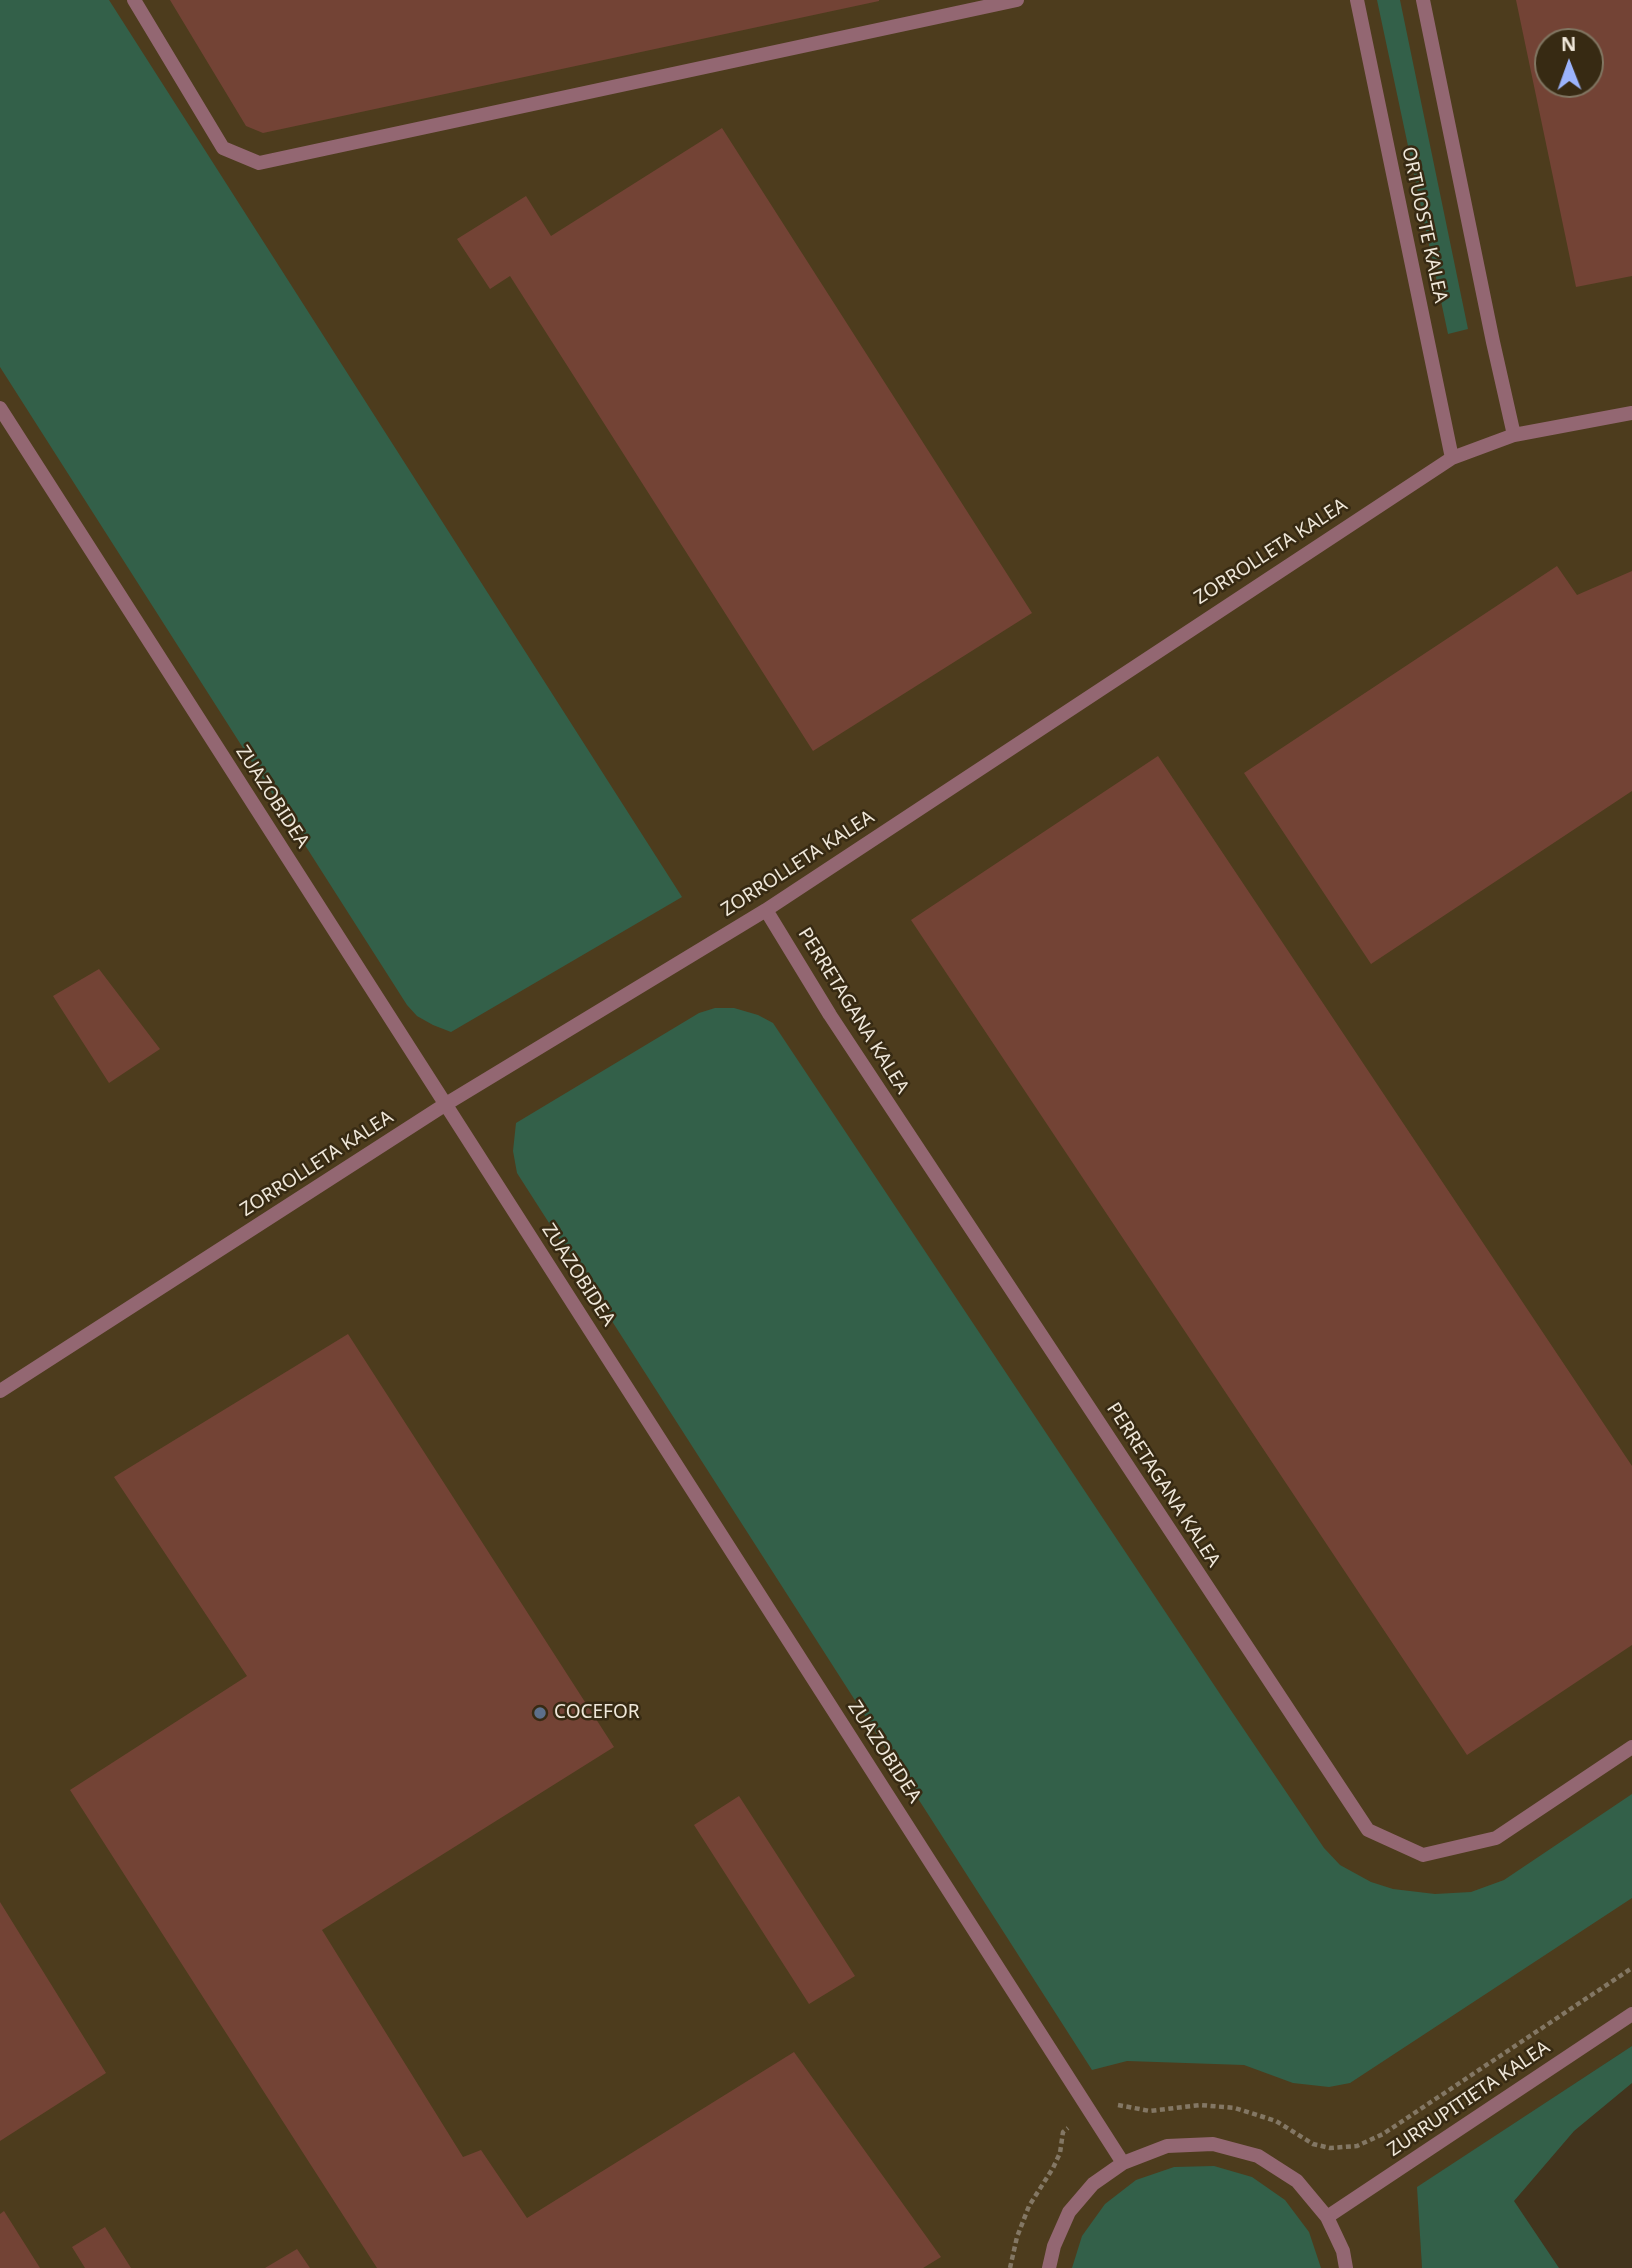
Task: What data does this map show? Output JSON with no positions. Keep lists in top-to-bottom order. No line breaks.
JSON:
{"streets":{"street":["ORTUOSTE KALEA","ZORROLLETA KALEA","ZUAZOBIDEA","PERRETAGANA KALEA","ZURRUPITIETA KALEA"]},"crossings":[["ORTUOSTE KALEA","ZORROLLETA KALEA"],["ZORROLLETA KALEA","ZUAZOBIDEA"],["ZORROLLETA KALEA","PERRETAGANA KALEA"]],"places":["COCEFOR"],"north":"top"}
